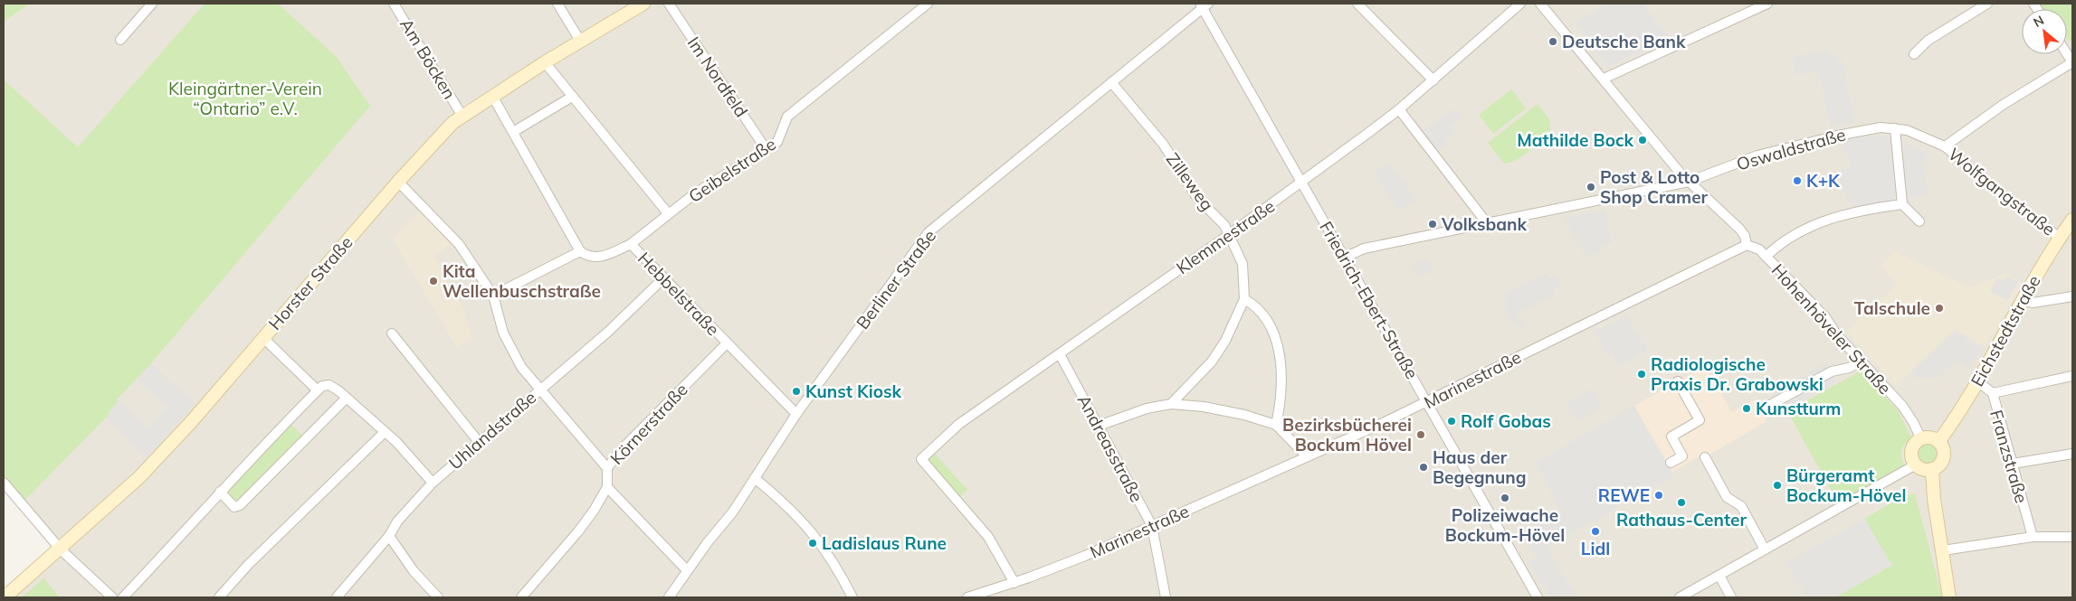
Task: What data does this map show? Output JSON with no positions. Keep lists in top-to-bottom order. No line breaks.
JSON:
{"streets":{"street":["Am Böcken","Im Nordfeld","Oswaldstraße","Geibelstraße","Zilleweg","Wolfgangstraße","Klemmestraße","Berliner Straße","Horster Straße","Hebbelstraße","Friedrich-Ebert-Straße","Hohenhöveler Straße","Eichstedtstraße","Marinestraße","Körnerstraße","Uhlandstraße","Andreasstraße","Franzstraße"]},"crossings":[["Am Böcken","Horster Straße"],["Im Nordfeld","Geibelstraße"],["Oswaldstraße","Wolfgangstraße"],["Oswaldstraße","Friedrich-Ebert-Straße"],["Geibelstraße","Hebbelstraße"],["Zilleweg","Klemmestraße"],["Zilleweg","Berliner Straße"],["Wolfgangstraße","Eichstedtstraße"],["Klemmestraße","Friedrich-Ebert-Straße"],["Klemmestraße","Marinestraße"],["Klemmestraße","Andreasstraße"],["Berliner Straße","Hebbelstraße"],["Berliner Straße","Friedrich-Ebert-Straße"],["Hebbelstraße","Körnerstraße"],["Hebbelstraße","Uhlandstraße"],["Friedrich-Ebert-Straße","Marinestraße"],["Hohenhöveler Straße","Eichstedtstraße"],["Hohenhöveler Straße","Marinestraße"],["Eichstedtstraße","Franzstraße"],["Marinestraße","Andreasstraße"]],"parks":["Kleingärtner-Verein “Ontario” e.V."],"places":["Deutsche Bank","Mathilde Bock","K+K","Post & Lotto Shop Cramer","Volksbank","Kita Wellenbuschstraße","Talschule","Radiologische Praxis Dr. Grabowski","Kunst Kiosk","Kunstturm","Rolf Gobas","Bezirksbücherei Bockum Hövel","Haus der Begegnung","Bürgeramt Bockum-Hövel","REWE","Polizeiwache Bockum-Hövel","Rathaus-Center","Lidl","Ladislaus Rune"],"north":"top left"}
